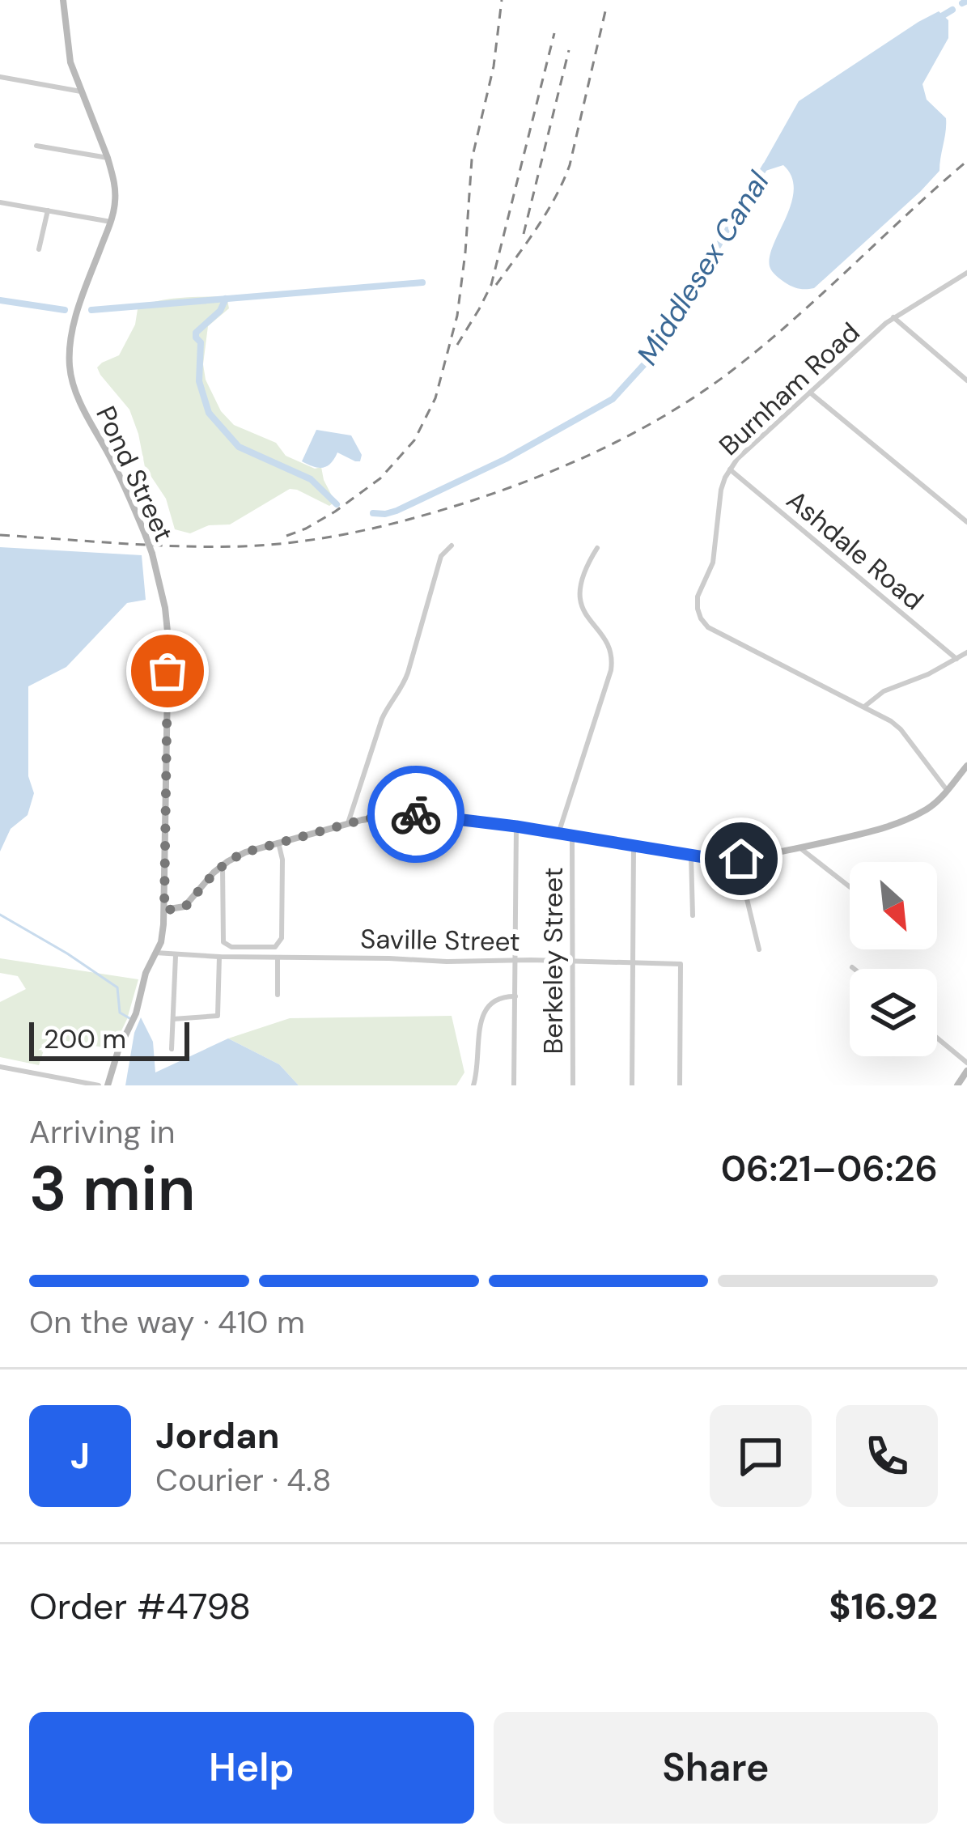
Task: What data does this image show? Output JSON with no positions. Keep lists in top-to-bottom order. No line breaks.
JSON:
{"streets":{"street":["Burnham Road","Pond Street","Ashdale Road","Saville Street","Berkeley Street"]},"crossings":[["Burnham Road","Ashdale Road"],["Pond Street","Saville Street"],["Saville Street","Berkeley Street"]],"water":["Middlesex Canal"],"scale_bar":"200 m","north":"bottom right","page":{"scale":"200 m","heading":["3 min","Arriving in","06:21–06:26"],"panel":["Jordan","Courier · 4.8","Order #4798","$16.92"],"bar":"On the way · 410 m","round":"J","buttons":["Help","Share"]}}
